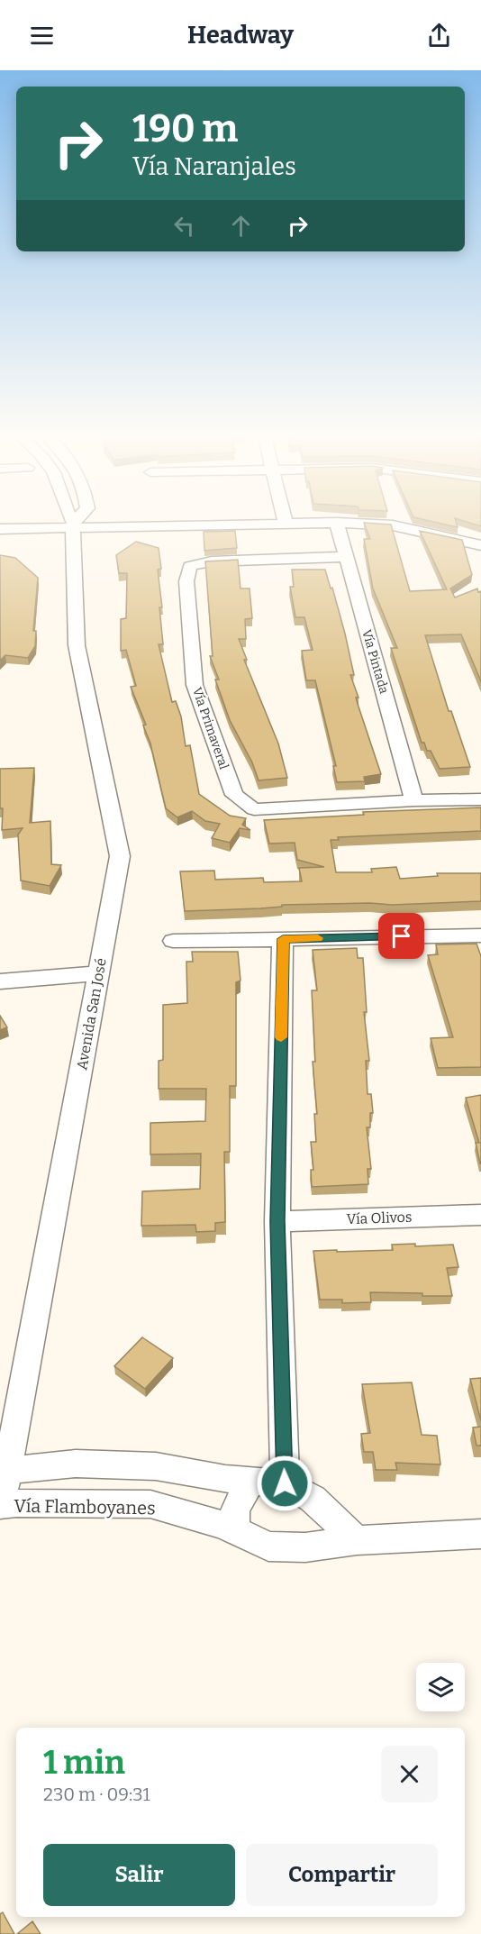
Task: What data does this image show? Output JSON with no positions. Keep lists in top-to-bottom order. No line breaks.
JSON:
{"streets":{"street":["Vía Pintada","Vía Primaveral","Avenida San José","Vía Olivos","Vía Flamboyanes"]},"crossings":[["Vía Pintada","Vía Primaveral"],["Avenida San José","Vía Flamboyanes"]],"page":{"header":"Headway","turn":["190 m","Vía Naranjales"],"heading":["1 min","230 m · 09:31"],"buttons":["Salir","Compartir"]}}
